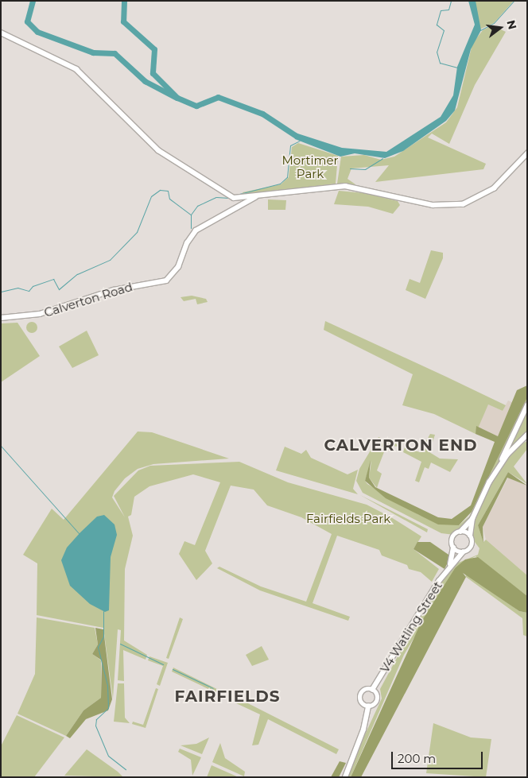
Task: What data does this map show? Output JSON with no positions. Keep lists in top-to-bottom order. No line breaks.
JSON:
{"streets":{"street":["Calverton Road","V4 Watling Street"]},"districts":["CALVERTON END","FAIRFIELDS"],"parks":["Mortimer Park","Fairfields Park"],"scale_bar":"200 m","north":"right"}
